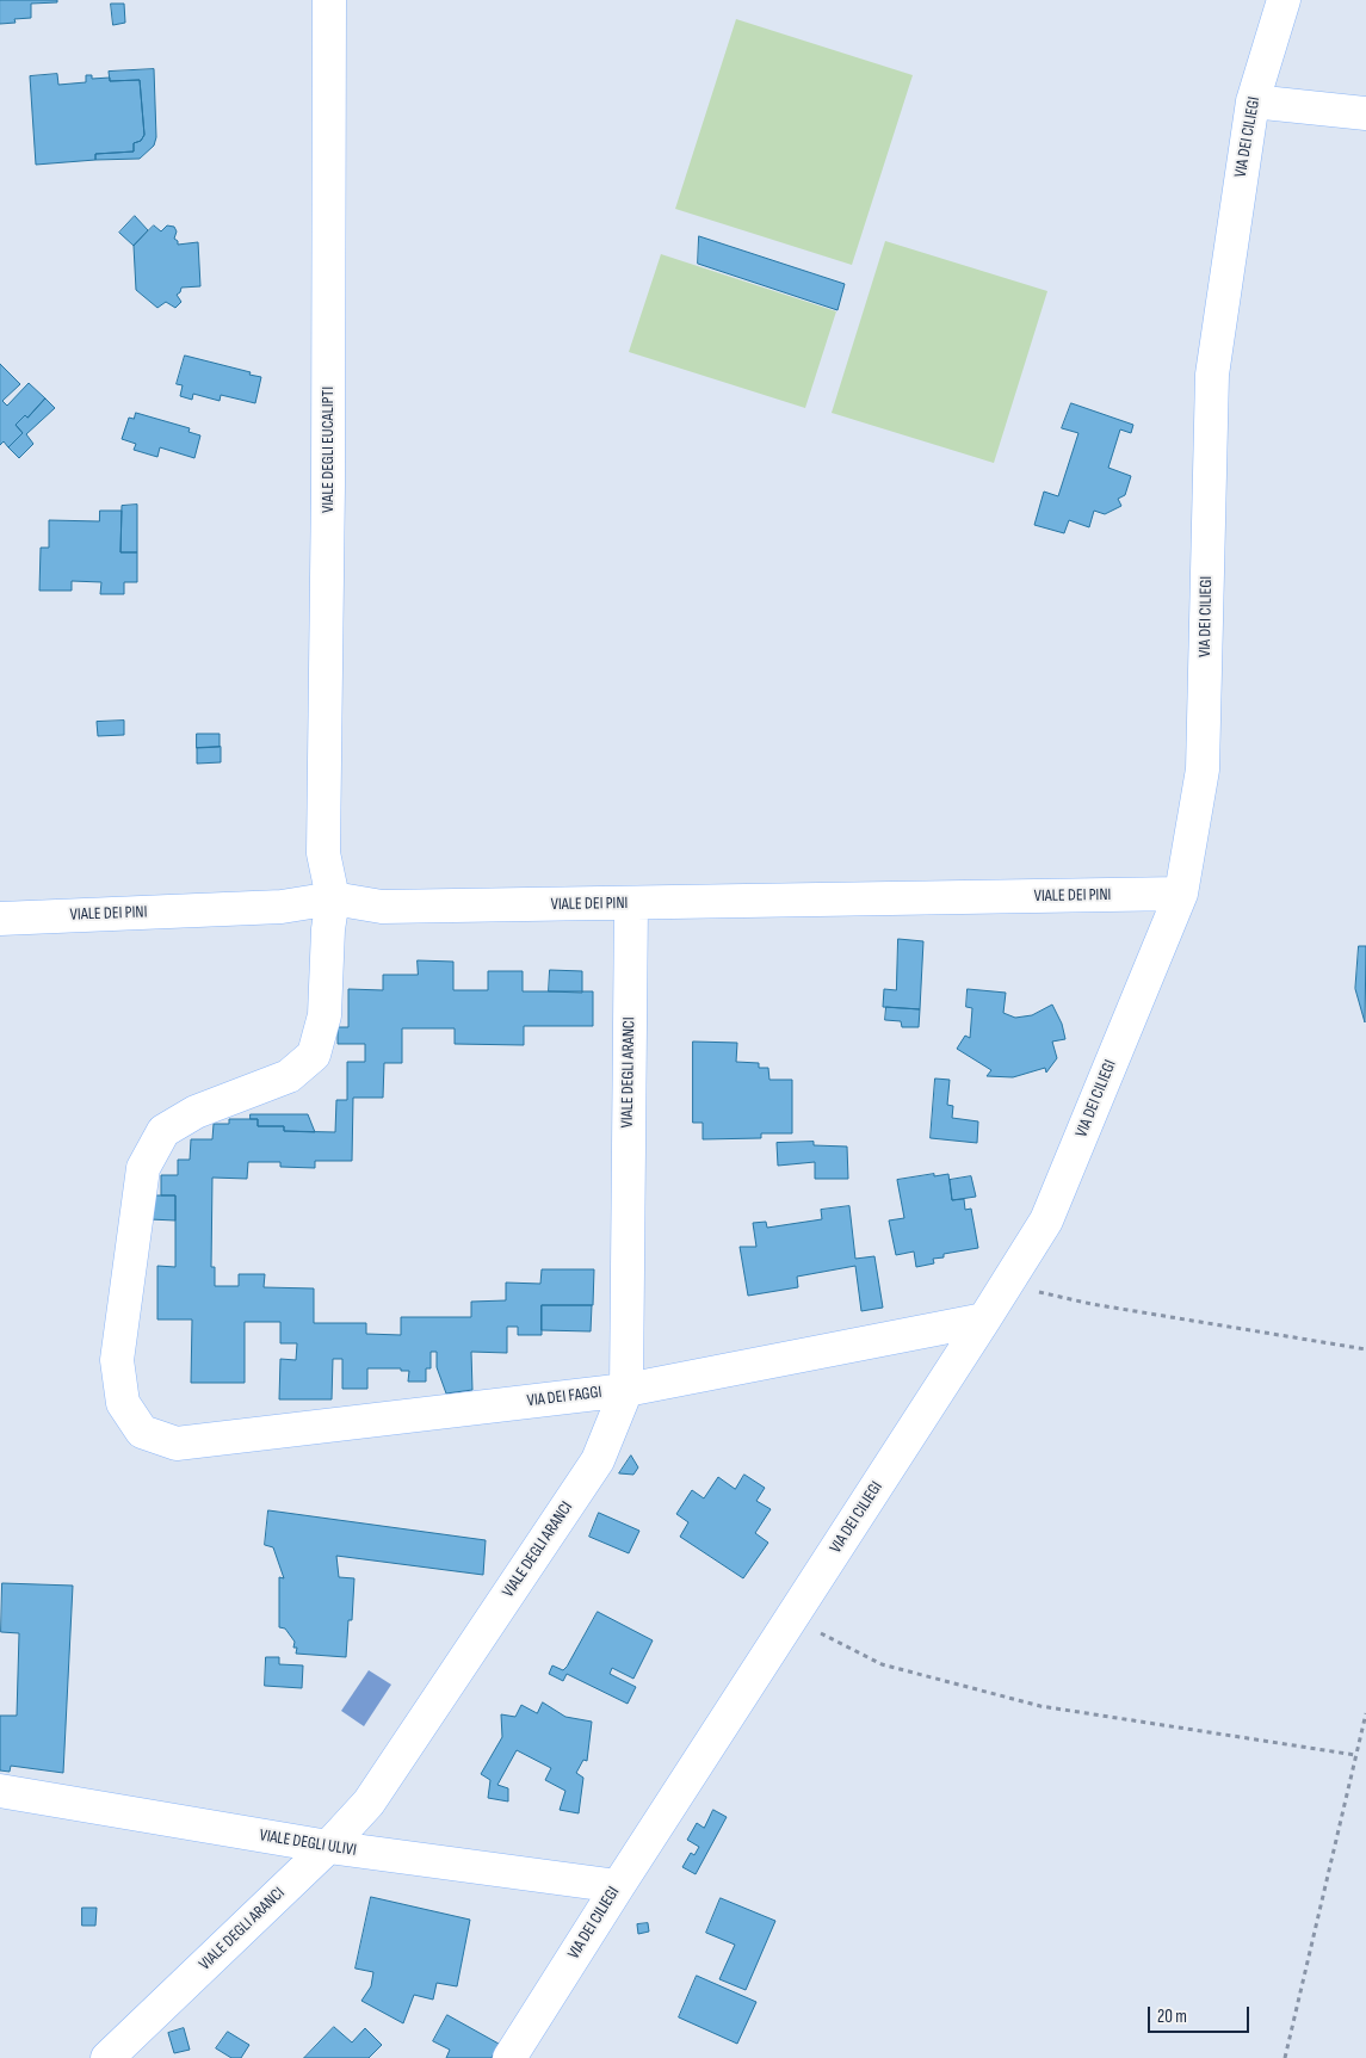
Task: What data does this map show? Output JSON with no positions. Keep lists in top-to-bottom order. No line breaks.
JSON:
{"streets":{"street":["VIA DEI CILIEGI","VIALE DEGLI EUCALIPTI","VIALE DEI PINI","VIALE DEGLI ARANCI","VIA DEI FAGGI","VIALE DEGLI ULIVI"]},"crossings":[["VIA DEI CILIEGI","VIALE DEI PINI"],["VIA DEI CILIEGI","VIA DEI FAGGI"],["VIA DEI CILIEGI","VIALE DEGLI ULIVI"],["VIALE DEGLI EUCALIPTI","VIALE DEI PINI"],["VIALE DEGLI EUCALIPTI","VIA DEI FAGGI"],["VIALE DEI PINI","VIALE DEGLI ARANCI"],["VIALE DEI PINI","VIA DEI FAGGI"],["VIALE DEGLI ARANCI","VIA DEI FAGGI"],["VIALE DEGLI ARANCI","VIALE DEGLI ULIVI"]],"scale_bar":"20 m"}
